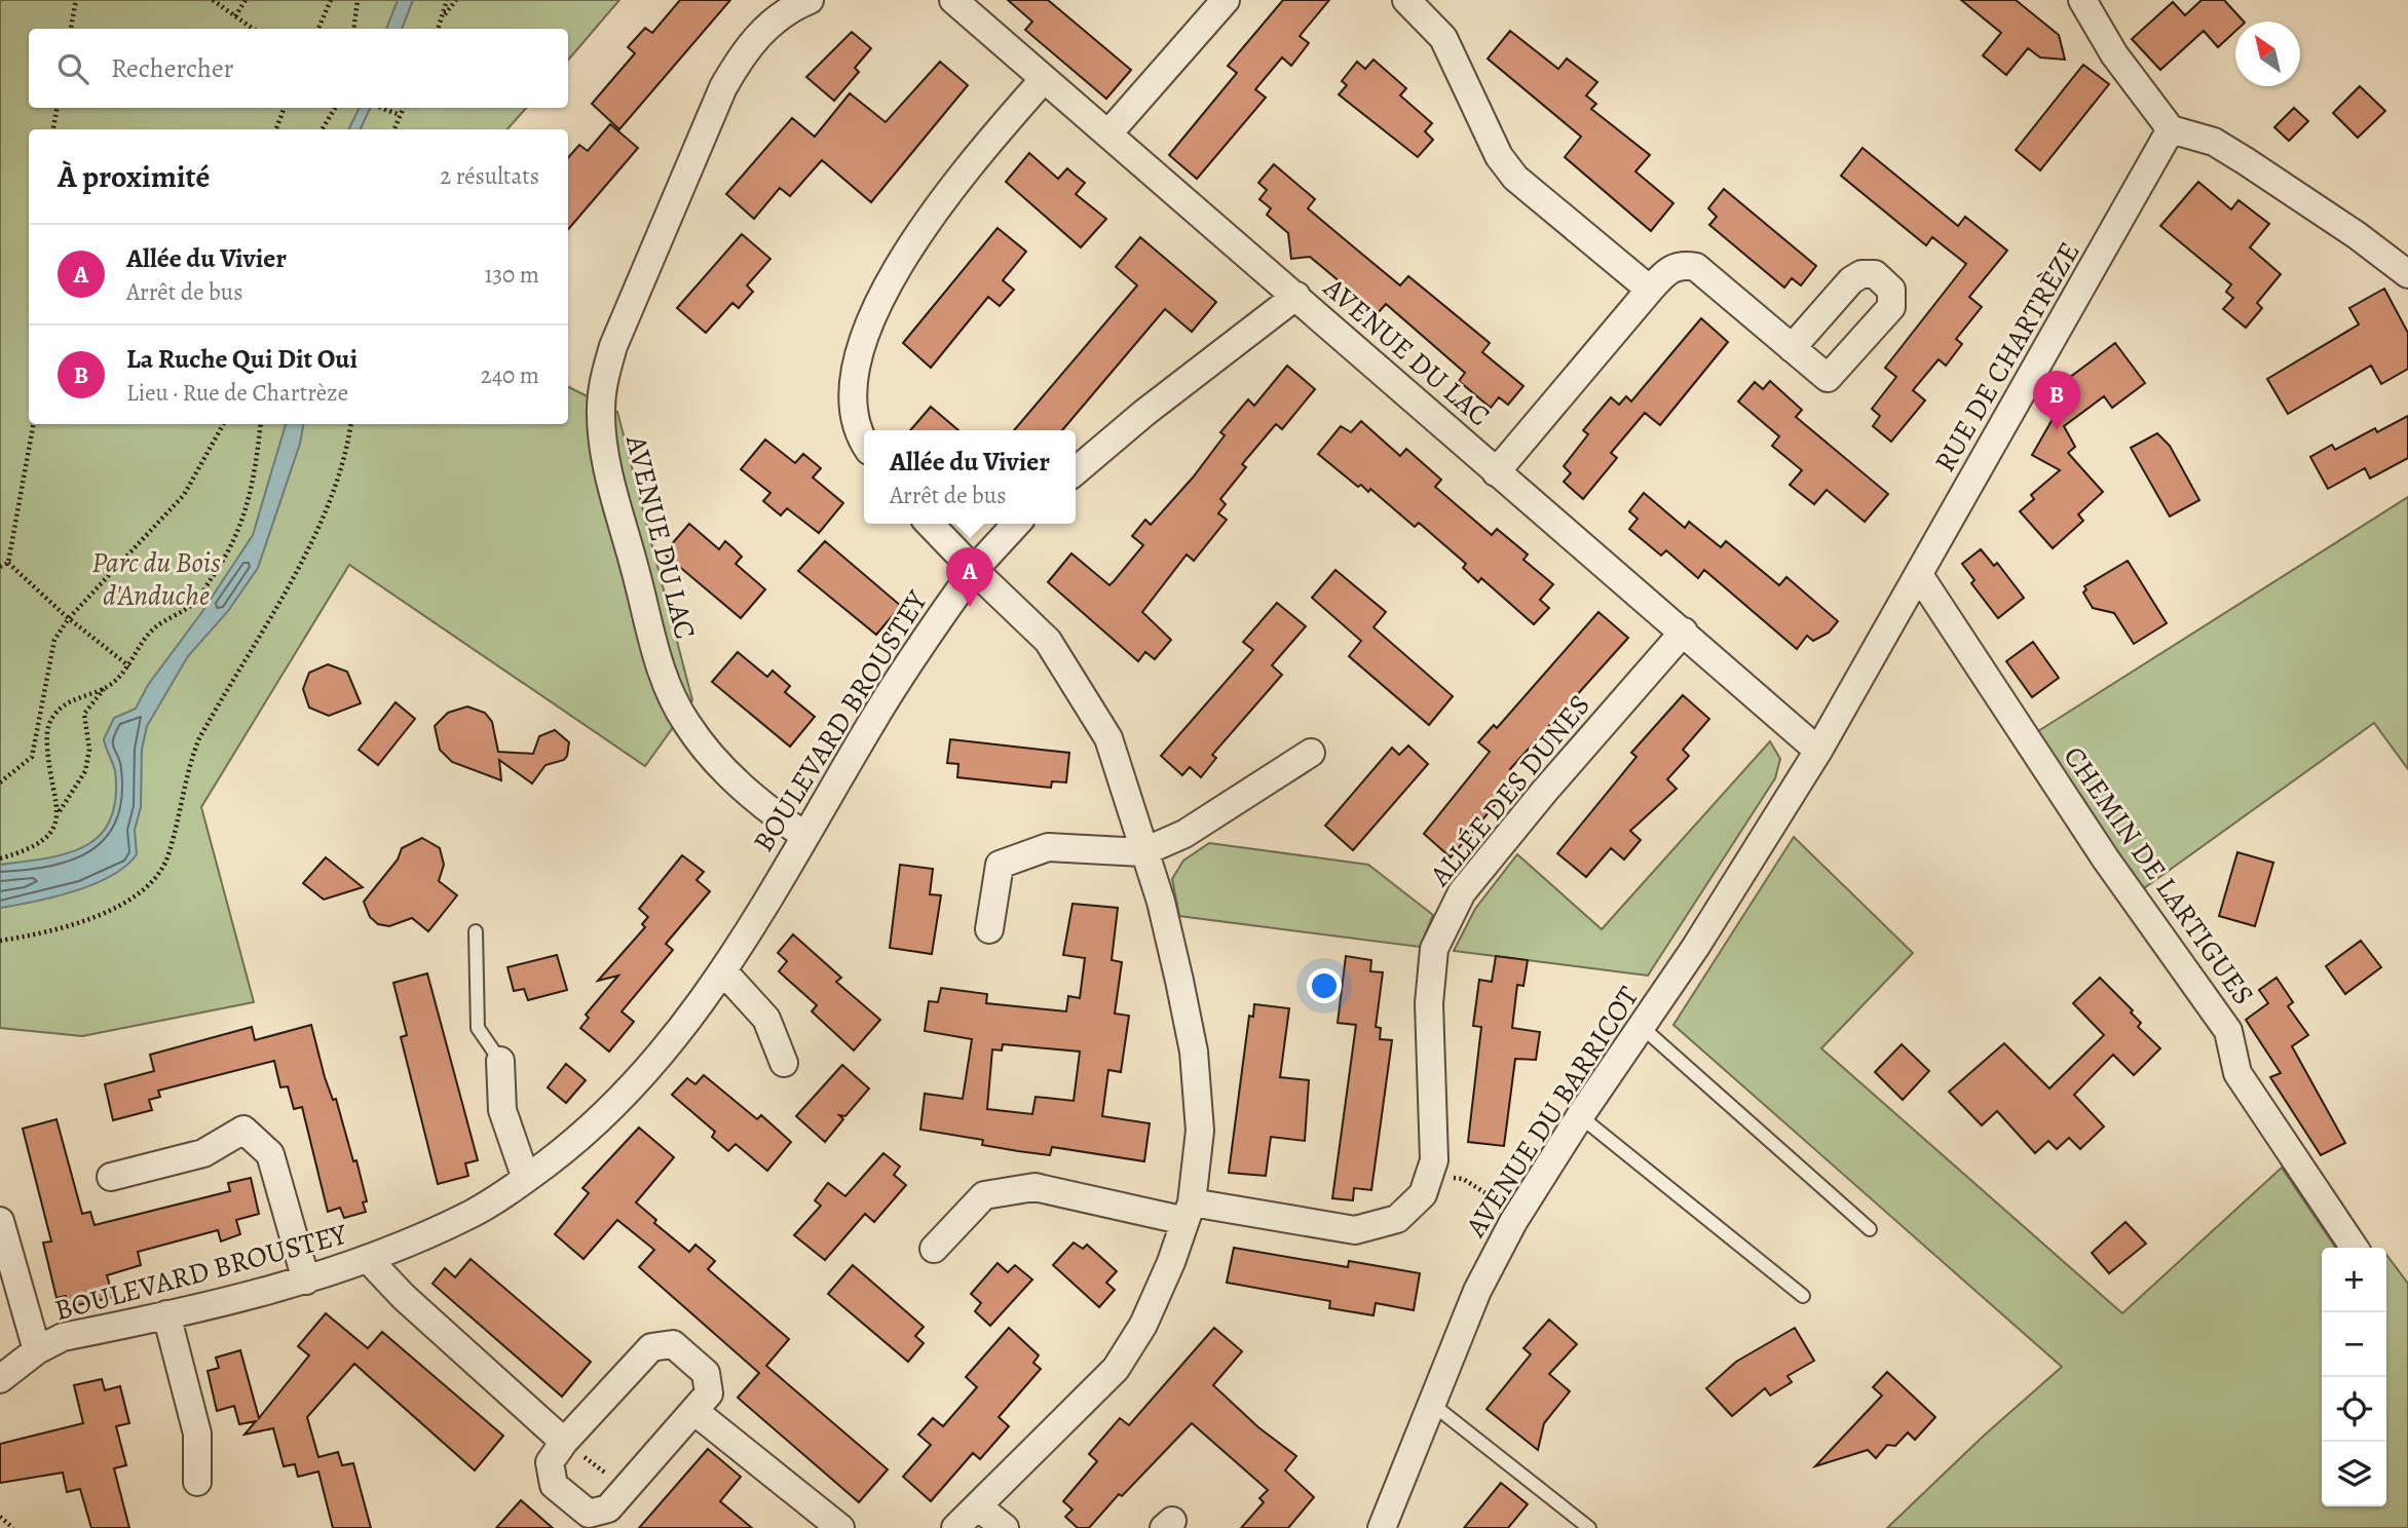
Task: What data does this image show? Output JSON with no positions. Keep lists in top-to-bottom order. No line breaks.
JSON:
{"streets":{"street":["AVENUE DU LAC","RUE DE CHARTRÈZE","BOULEVARD BROUSTEY","ALLÉE DES DUNES","CHEMIN DE LARTIGUES","AVENUE DU BARRICOT"]},"crossings":[["AVENUE DU LAC","RUE DE CHARTRÈZE"],["AVENUE DU LAC","BOULEVARD BROUSTEY"],["AVENUE DU LAC","ALLÉE DES DUNES"],["AVENUE DU LAC","AVENUE DU BARRICOT"],["RUE DE CHARTRÈZE","CHEMIN DE LARTIGUES"],["RUE DE CHARTRÈZE","AVENUE DU BARRICOT"]],"parks":["Parc du Bois d'Anduche"],"north":"top left","page":{"search":"Rechercher","heading":["À proximité","2 résultats"],"list":[{"mark":"A","name":"Allée du Vivier","note":"Arrêt de bus","value":"130 m"},{"mark":"B","name":"La Ruche Qui Dit Oui","note":"Lieu · Rue de Chartrèze","value":"240 m"}],"pins":["B","A"],"popup":["Allée du Vivier","Arrêt de bus"],"map_buttons":["+","−"]}}
